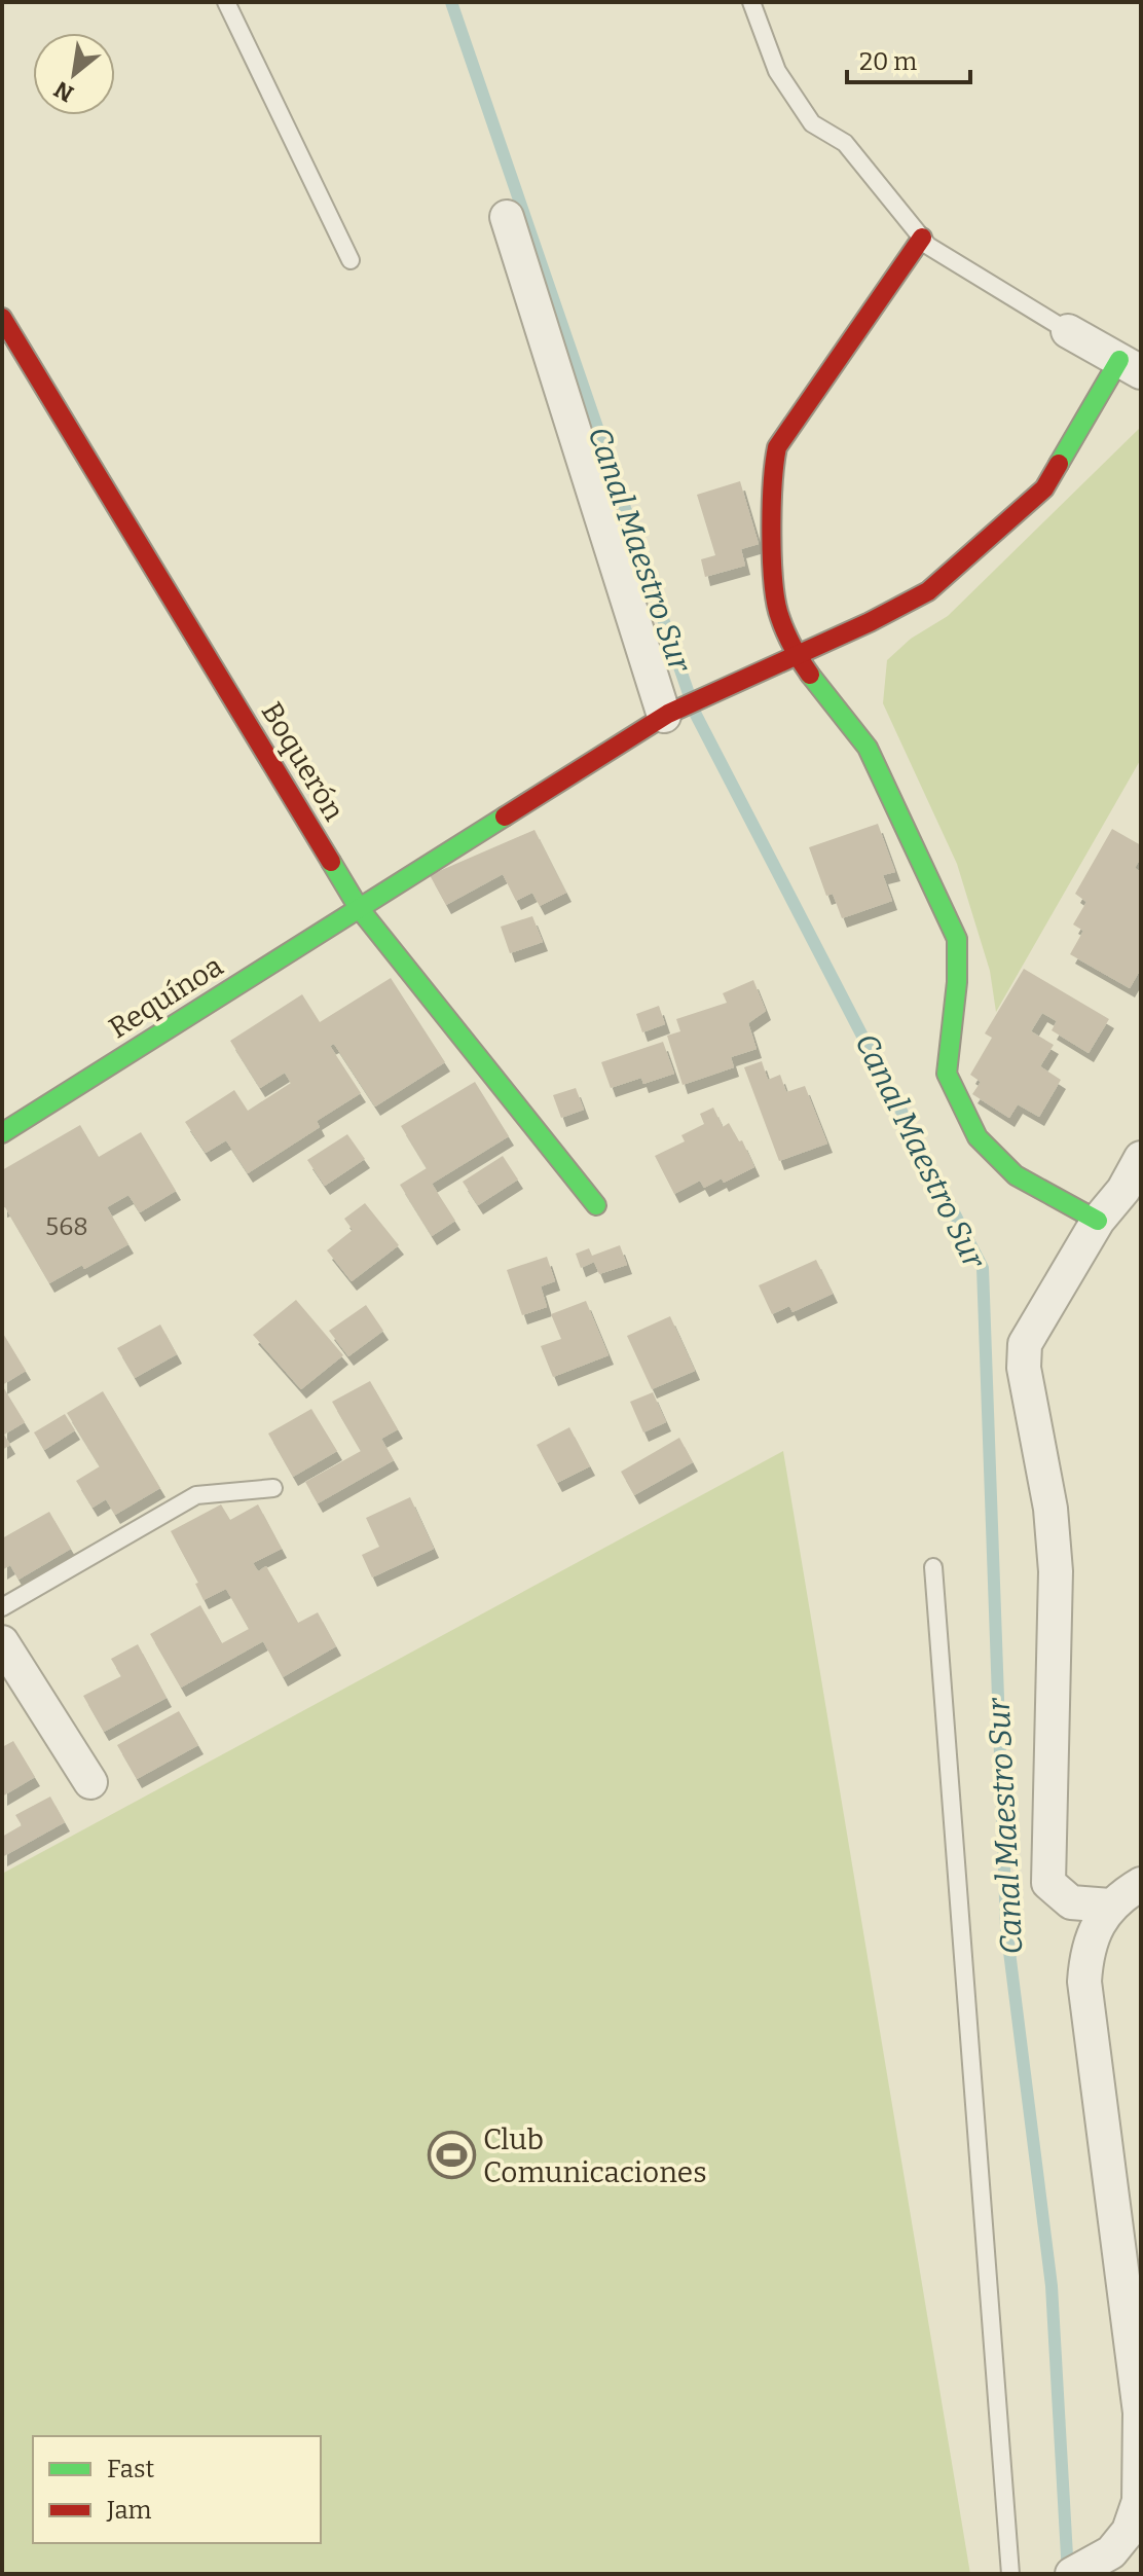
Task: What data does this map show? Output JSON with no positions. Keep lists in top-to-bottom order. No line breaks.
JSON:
{"streets":{"street":["Boquerón","Requínoa"]},"crossings":[["Boquerón","Requínoa"]],"water":["Canal Maestro Sur"],"places":{"sports":["Club Comunicaciones"]},"house_numbers":["568"],"legend":["Fast","Jam"],"scale_bar":"20 m","north":"bottom left"}
